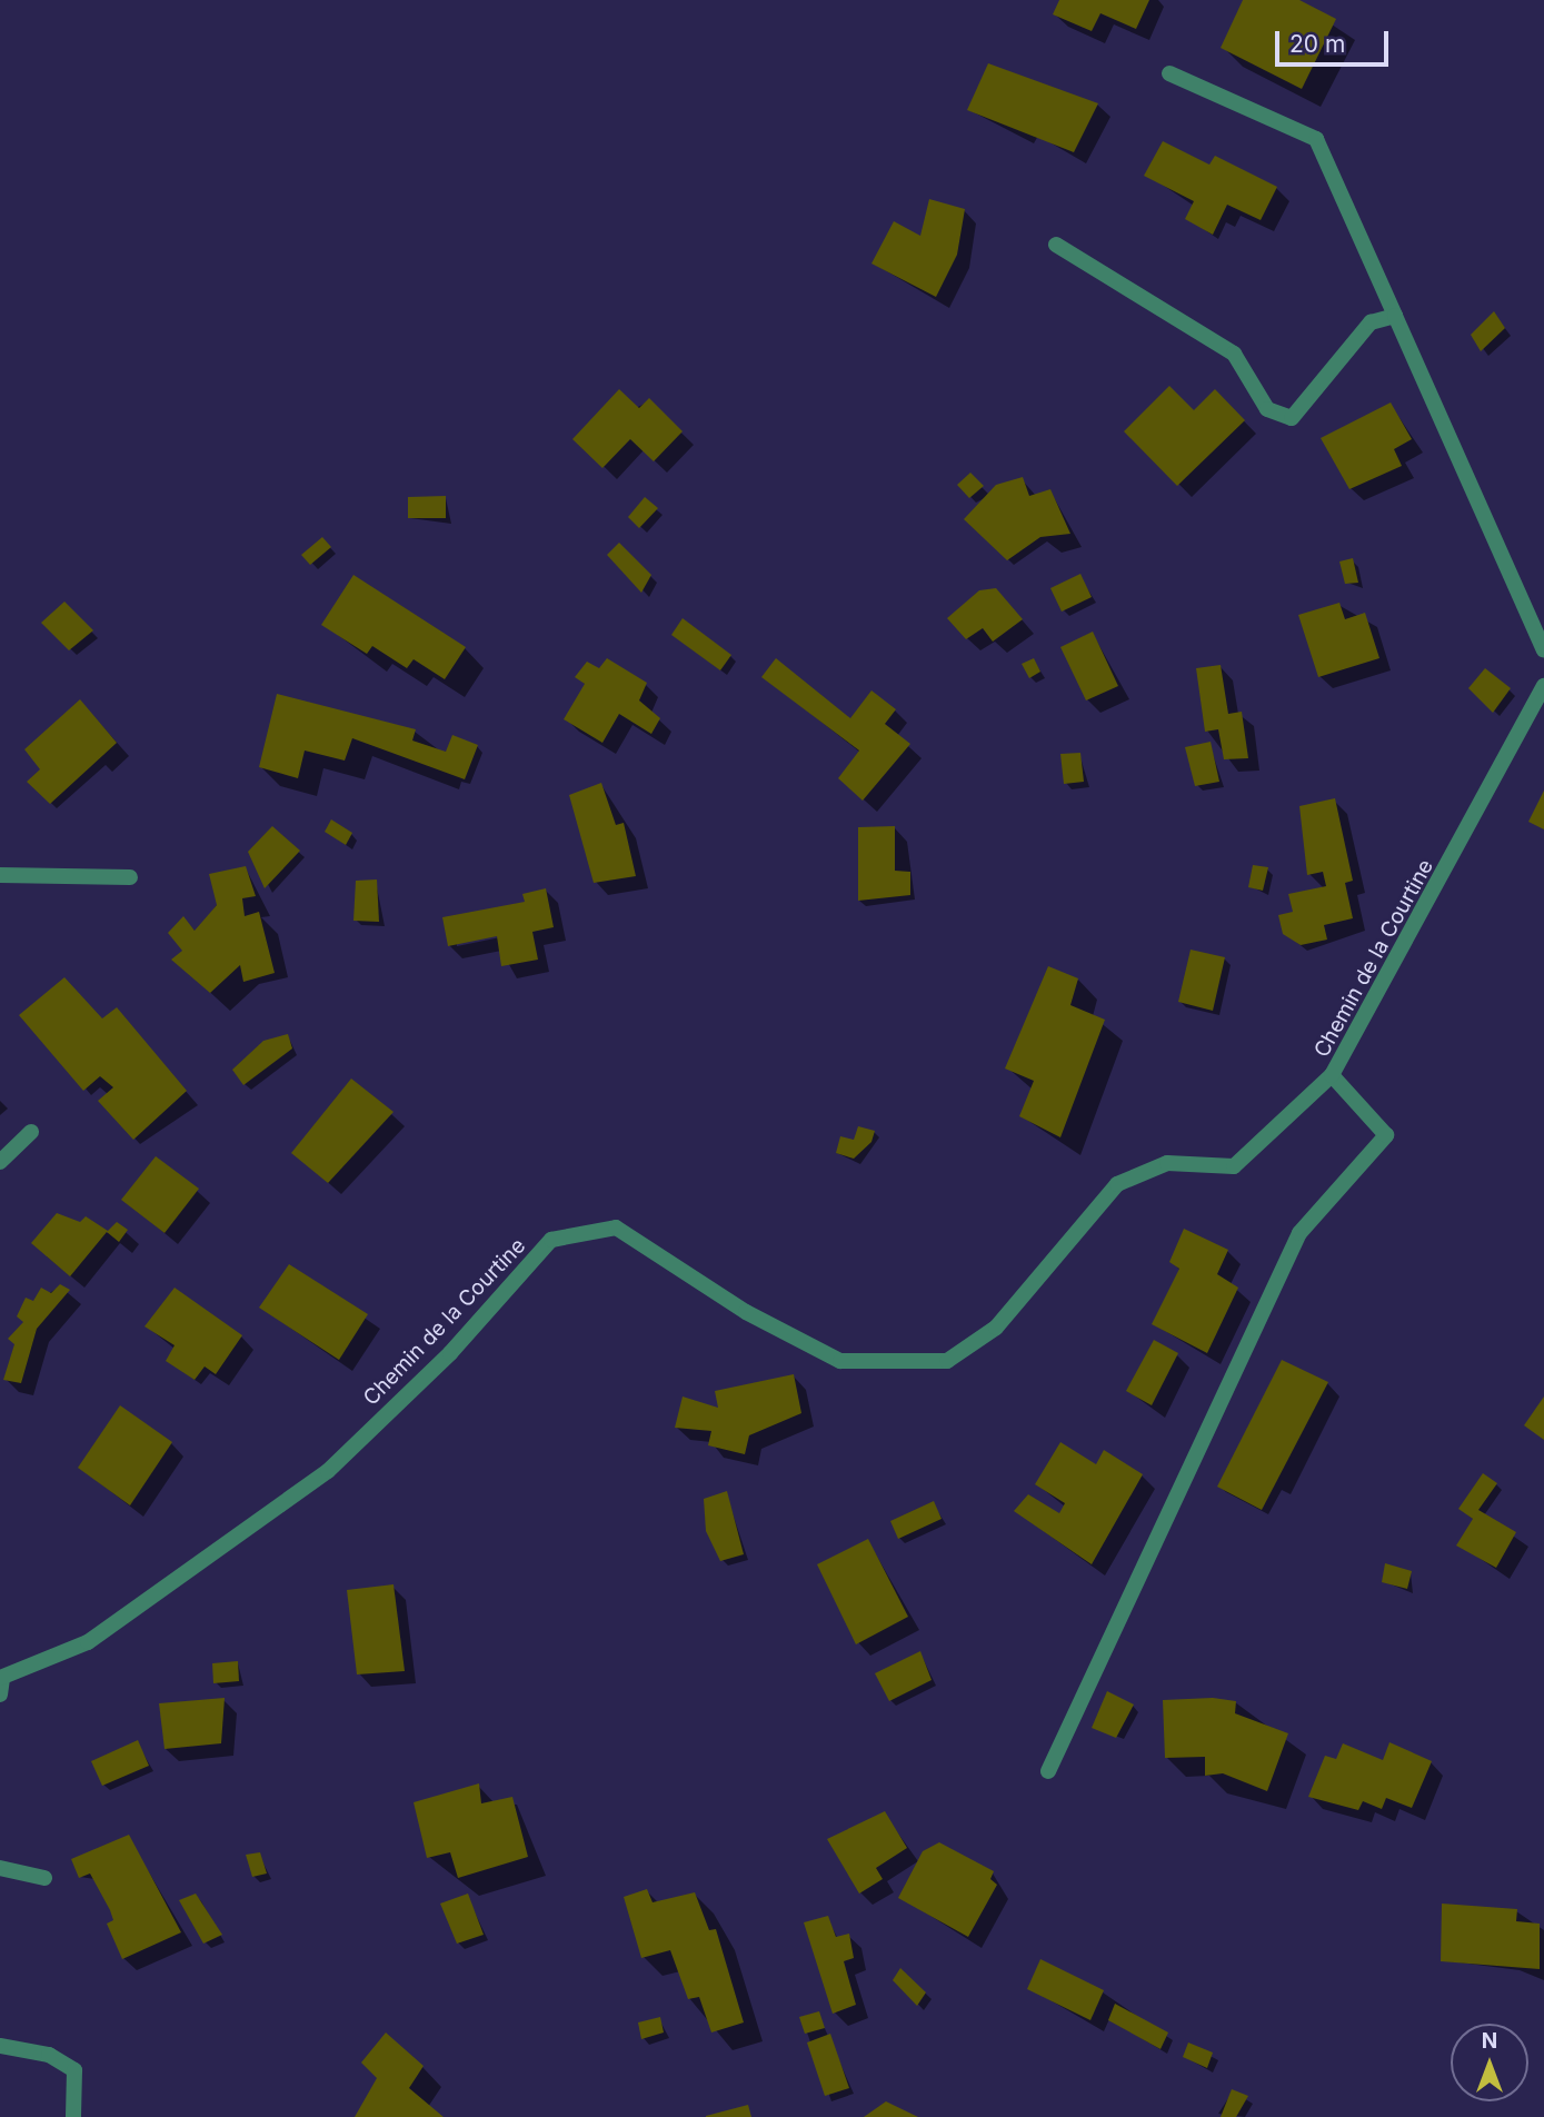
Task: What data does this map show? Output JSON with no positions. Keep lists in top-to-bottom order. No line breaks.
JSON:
{"streets":{"street":["Chemin de la Courtine"]},"scale_bar":"20 m","north":"top"}
